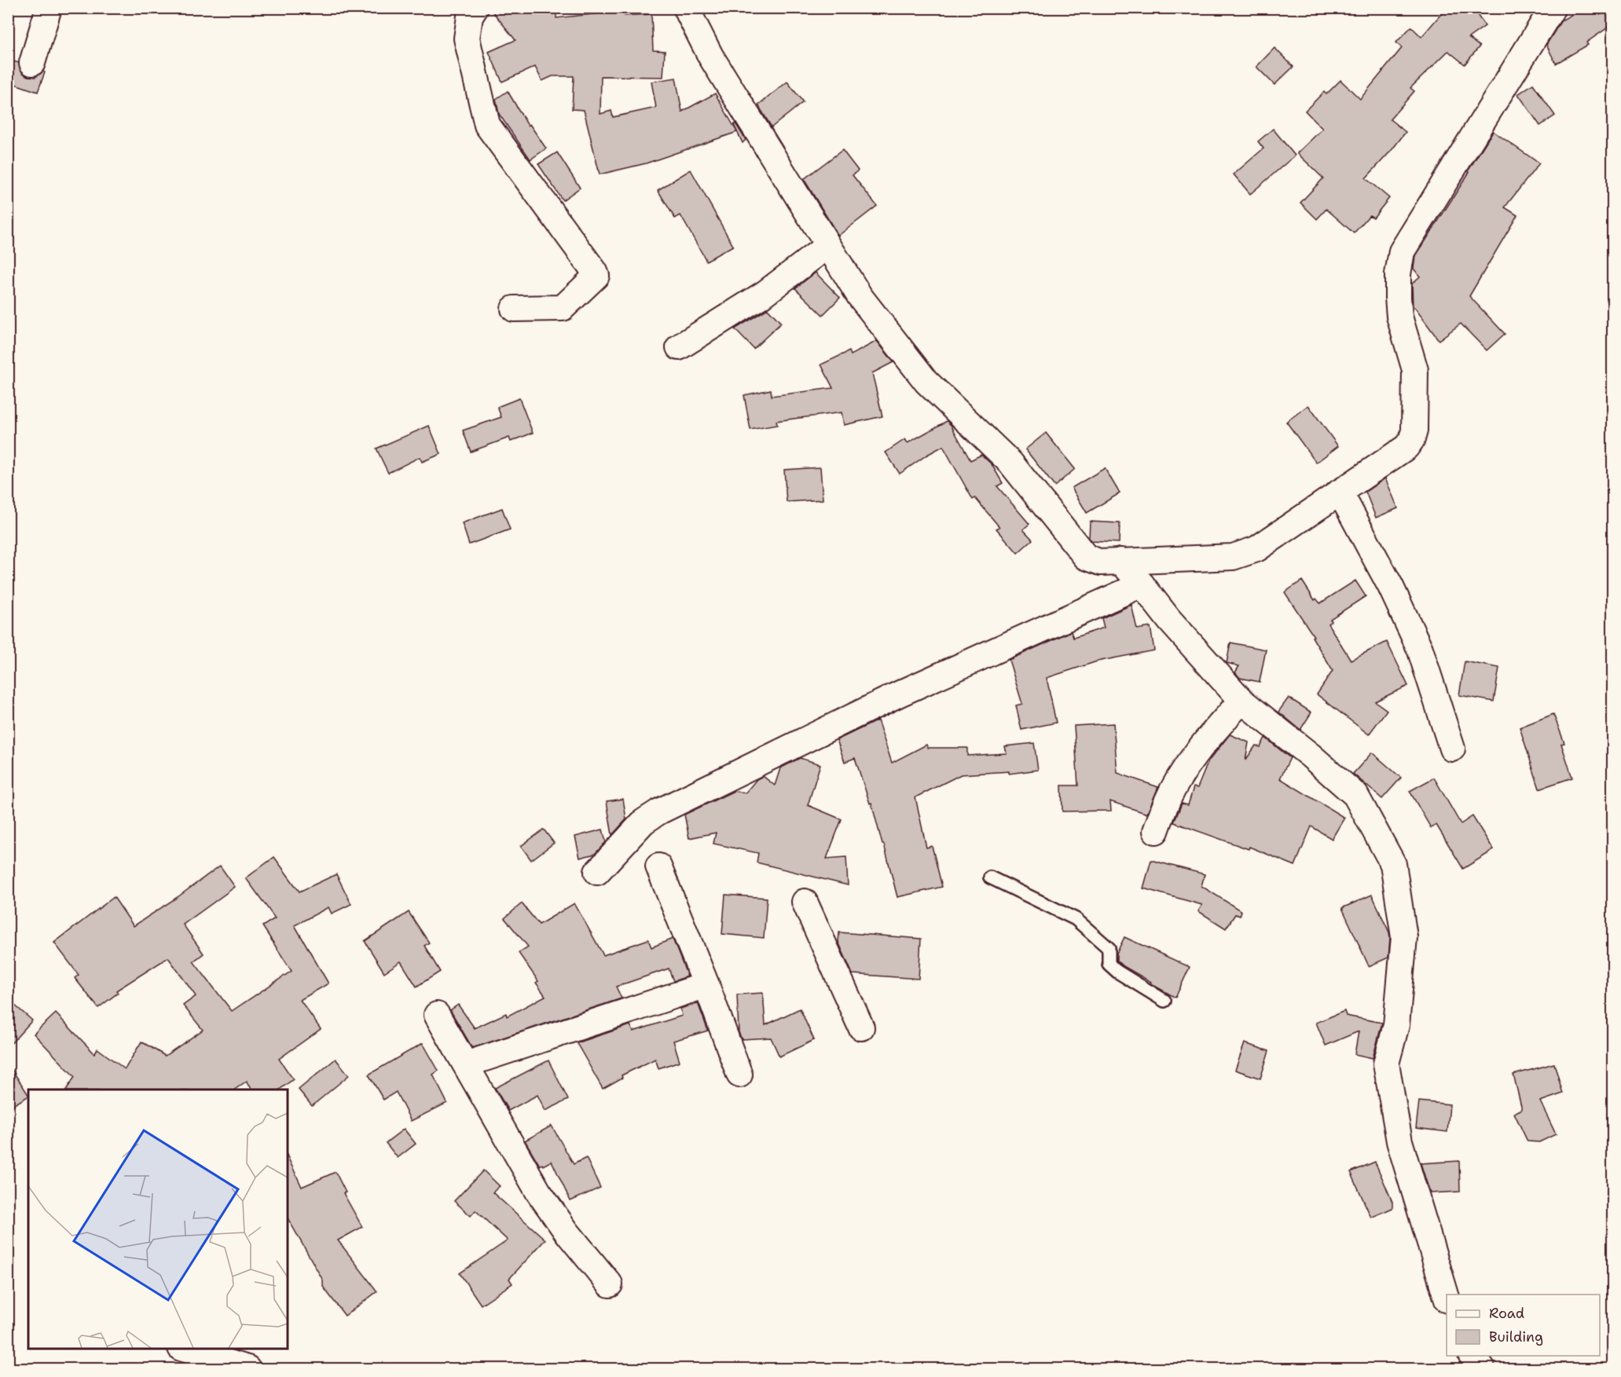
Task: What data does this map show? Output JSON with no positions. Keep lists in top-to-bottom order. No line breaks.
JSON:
{"legend":["Road","Building"]}
